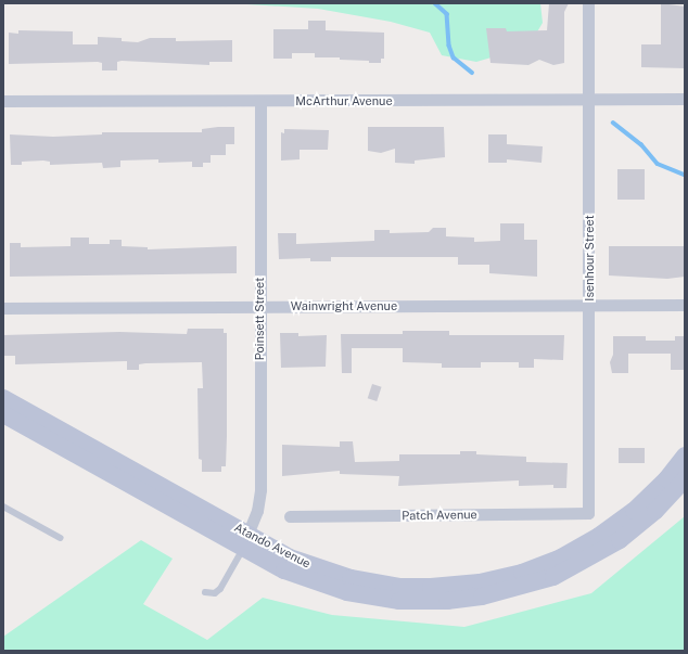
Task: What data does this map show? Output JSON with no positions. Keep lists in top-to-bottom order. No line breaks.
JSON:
{"streets":{"main road":["Atando Avenue"],"street":["McArthur Avenue","Isenhour Street","Wainwright Avenue","Poinsett Street","Patch Avenue"]},"crossings":[["McArthur Avenue","Isenhour Street"],["McArthur Avenue","Poinsett Street"],["Isenhour Street","Wainwright Avenue"],["Isenhour Street","Patch Avenue"],["Wainwright Avenue","Poinsett Street"],["Poinsett Street","Atando Avenue"]]}
